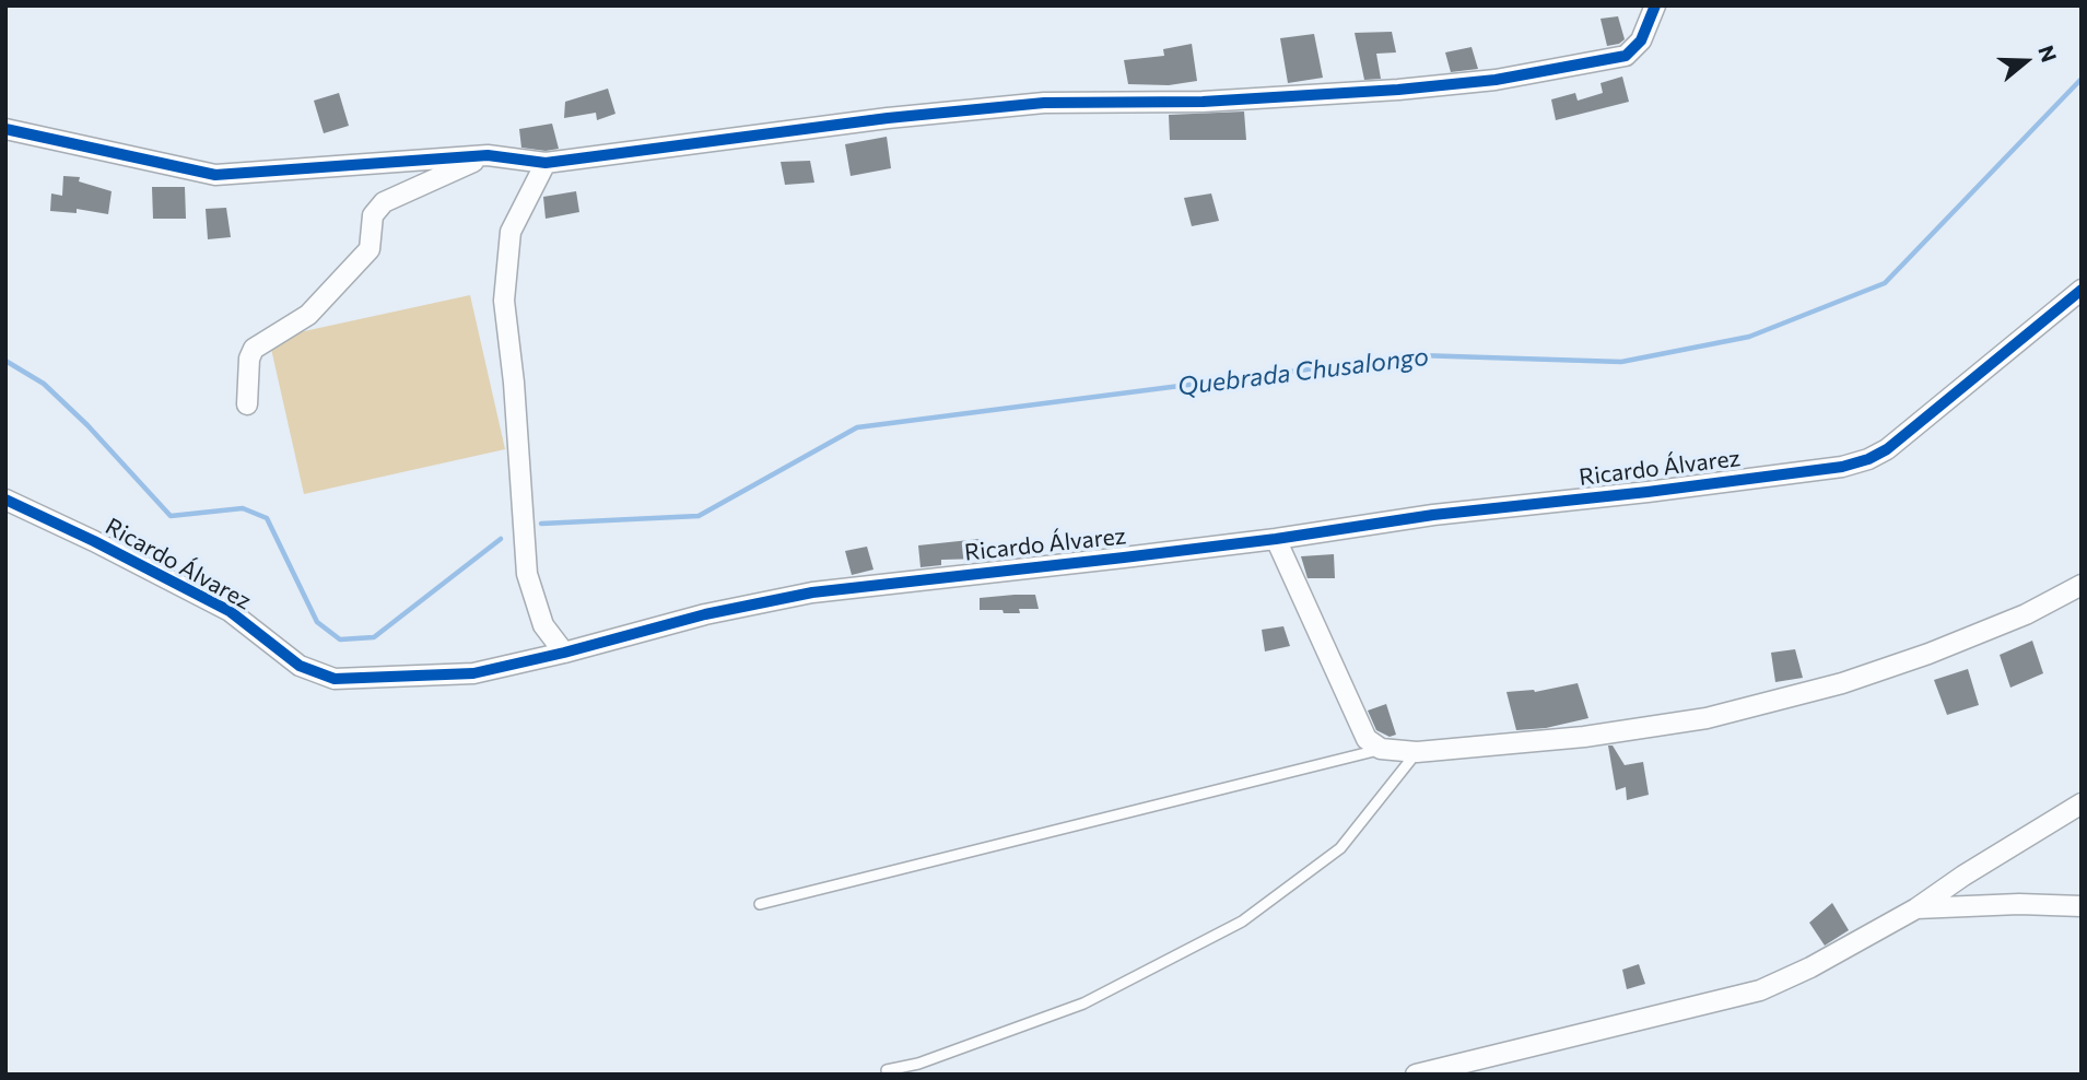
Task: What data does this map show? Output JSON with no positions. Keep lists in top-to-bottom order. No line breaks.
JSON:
{"streets":{"street":["Ricardo Álvarez"]},"water":["Quebrada Chusalongo"],"north":"right"}
